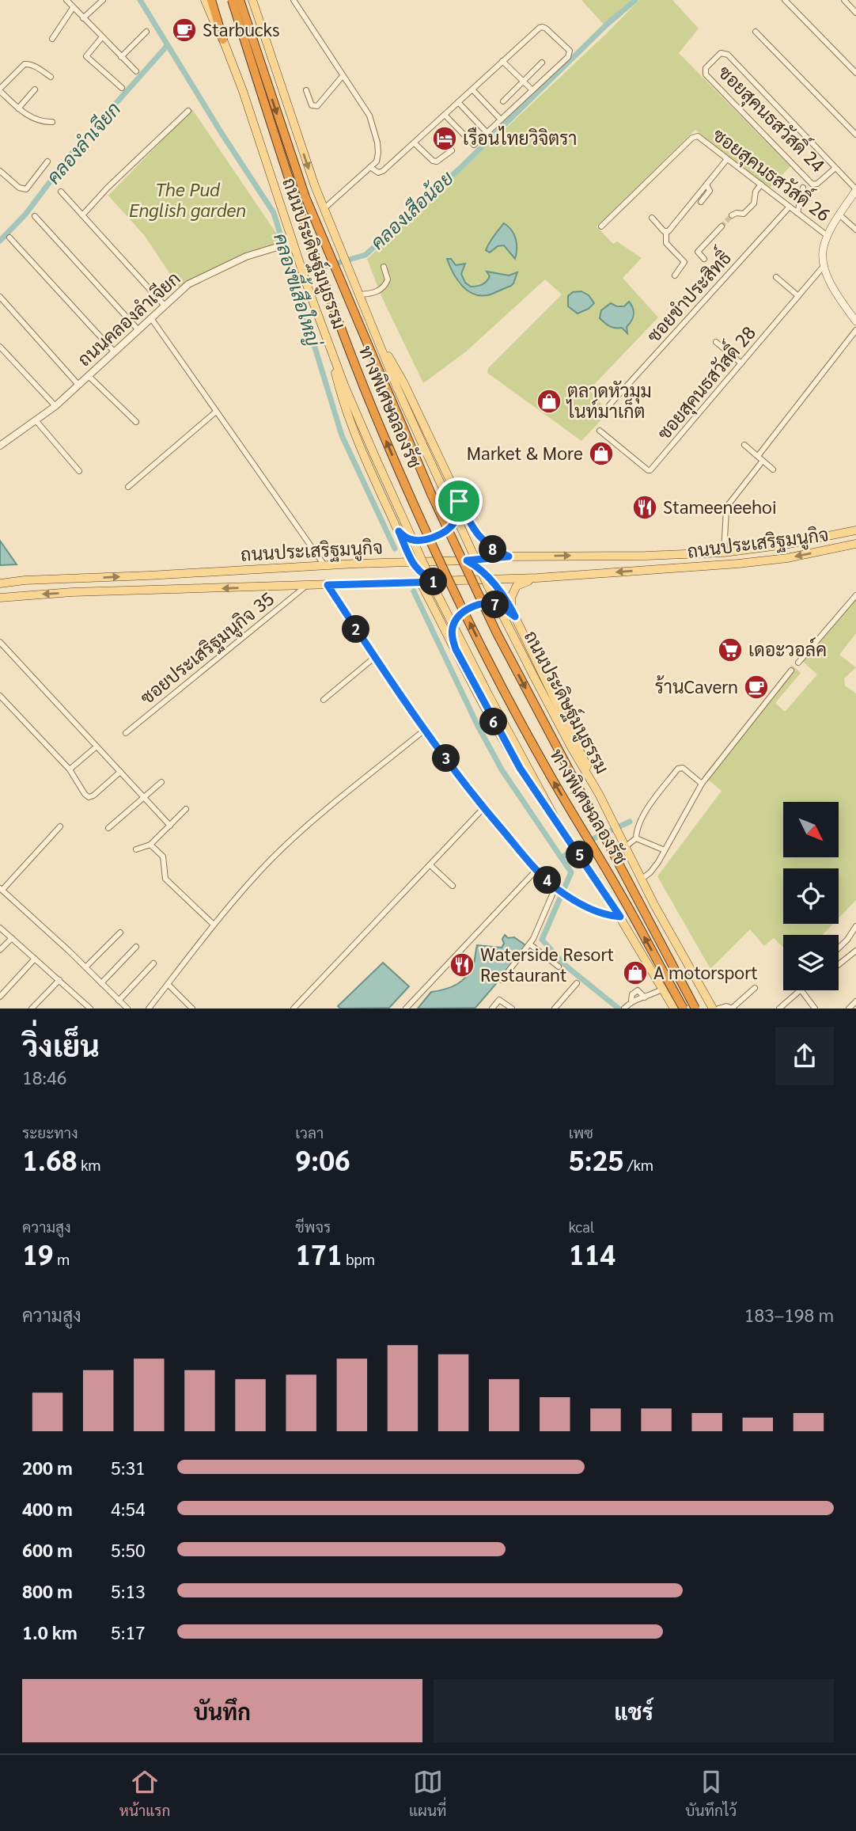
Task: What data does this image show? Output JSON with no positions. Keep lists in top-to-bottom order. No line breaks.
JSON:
{"streets":{"highway":["ทางพิเศษฉลองรัช"],"main road":["ถนนประดิษฐ์มนูธรรม","ถนนประเสริฐมนูกิจ"],"street":["ซอยสุคนธสวัสดิ์ 24","ซอยสุคนธสวัสดิ์ 26","ซอยขำประสิทธิ์","ถนนคลองลำเจียก","ซอยสุคนธสวัสดิ์ 28","ซอยประเสริฐมนูกิจ 35"]},"crossings":[["ซอยสุคนธสวัสดิ์ 26","ซอยขำประสิทธิ์"],["ถนนประดิษฐ์มนูธรรม","ถนนคลองลำเจียก"],["ถนนประเสริฐมนูกิจ","ซอยประเสริฐมนูกิจ 35"]],"water":["คลองลำเจียก","คลองเสือน้อย","คลองขี้เสือใหญ่"],"parks":["The Pud English garden"],"places":{"cafe":["Starbucks","ร้านCavern"],"hotel":["เรือนไทยวิจิตรา"],"shop":["ตลาดหัวมุม ไนท์มาเก็ต","Market & More","A motorsport"],"restaurant":["Stameeneehoi","Waterside Resort Restaurant"],"supermarket":["เดอะวอล์ค"]},"north":"bottom right","page":{"pins":["8","1","7","2","6","3","5","4"],"heading":["วิ่งเย็น","18:46"],"stats":[["ระยะทาง","1.68 km"],["เวลา","9:06"],["เพซ","5:25 /km"],["ความสูง","19 m"],["ชีพจร","171 bpm"],["kcal","114"]],"chart":["ความสูง","183–198 m"],"list":[{"name":"200 m","note":"5:31"},{"name":"400 m","note":"4:54"},{"name":"600 m","note":"5:50"},{"name":"800 m","note":"5:13"},{"name":"1.0 km","note":"5:17"}],"buttons":["บันทึก","แชร์"],"tabs":["หน้าแรก","แผนที่","บันทึกไว้"]}}
